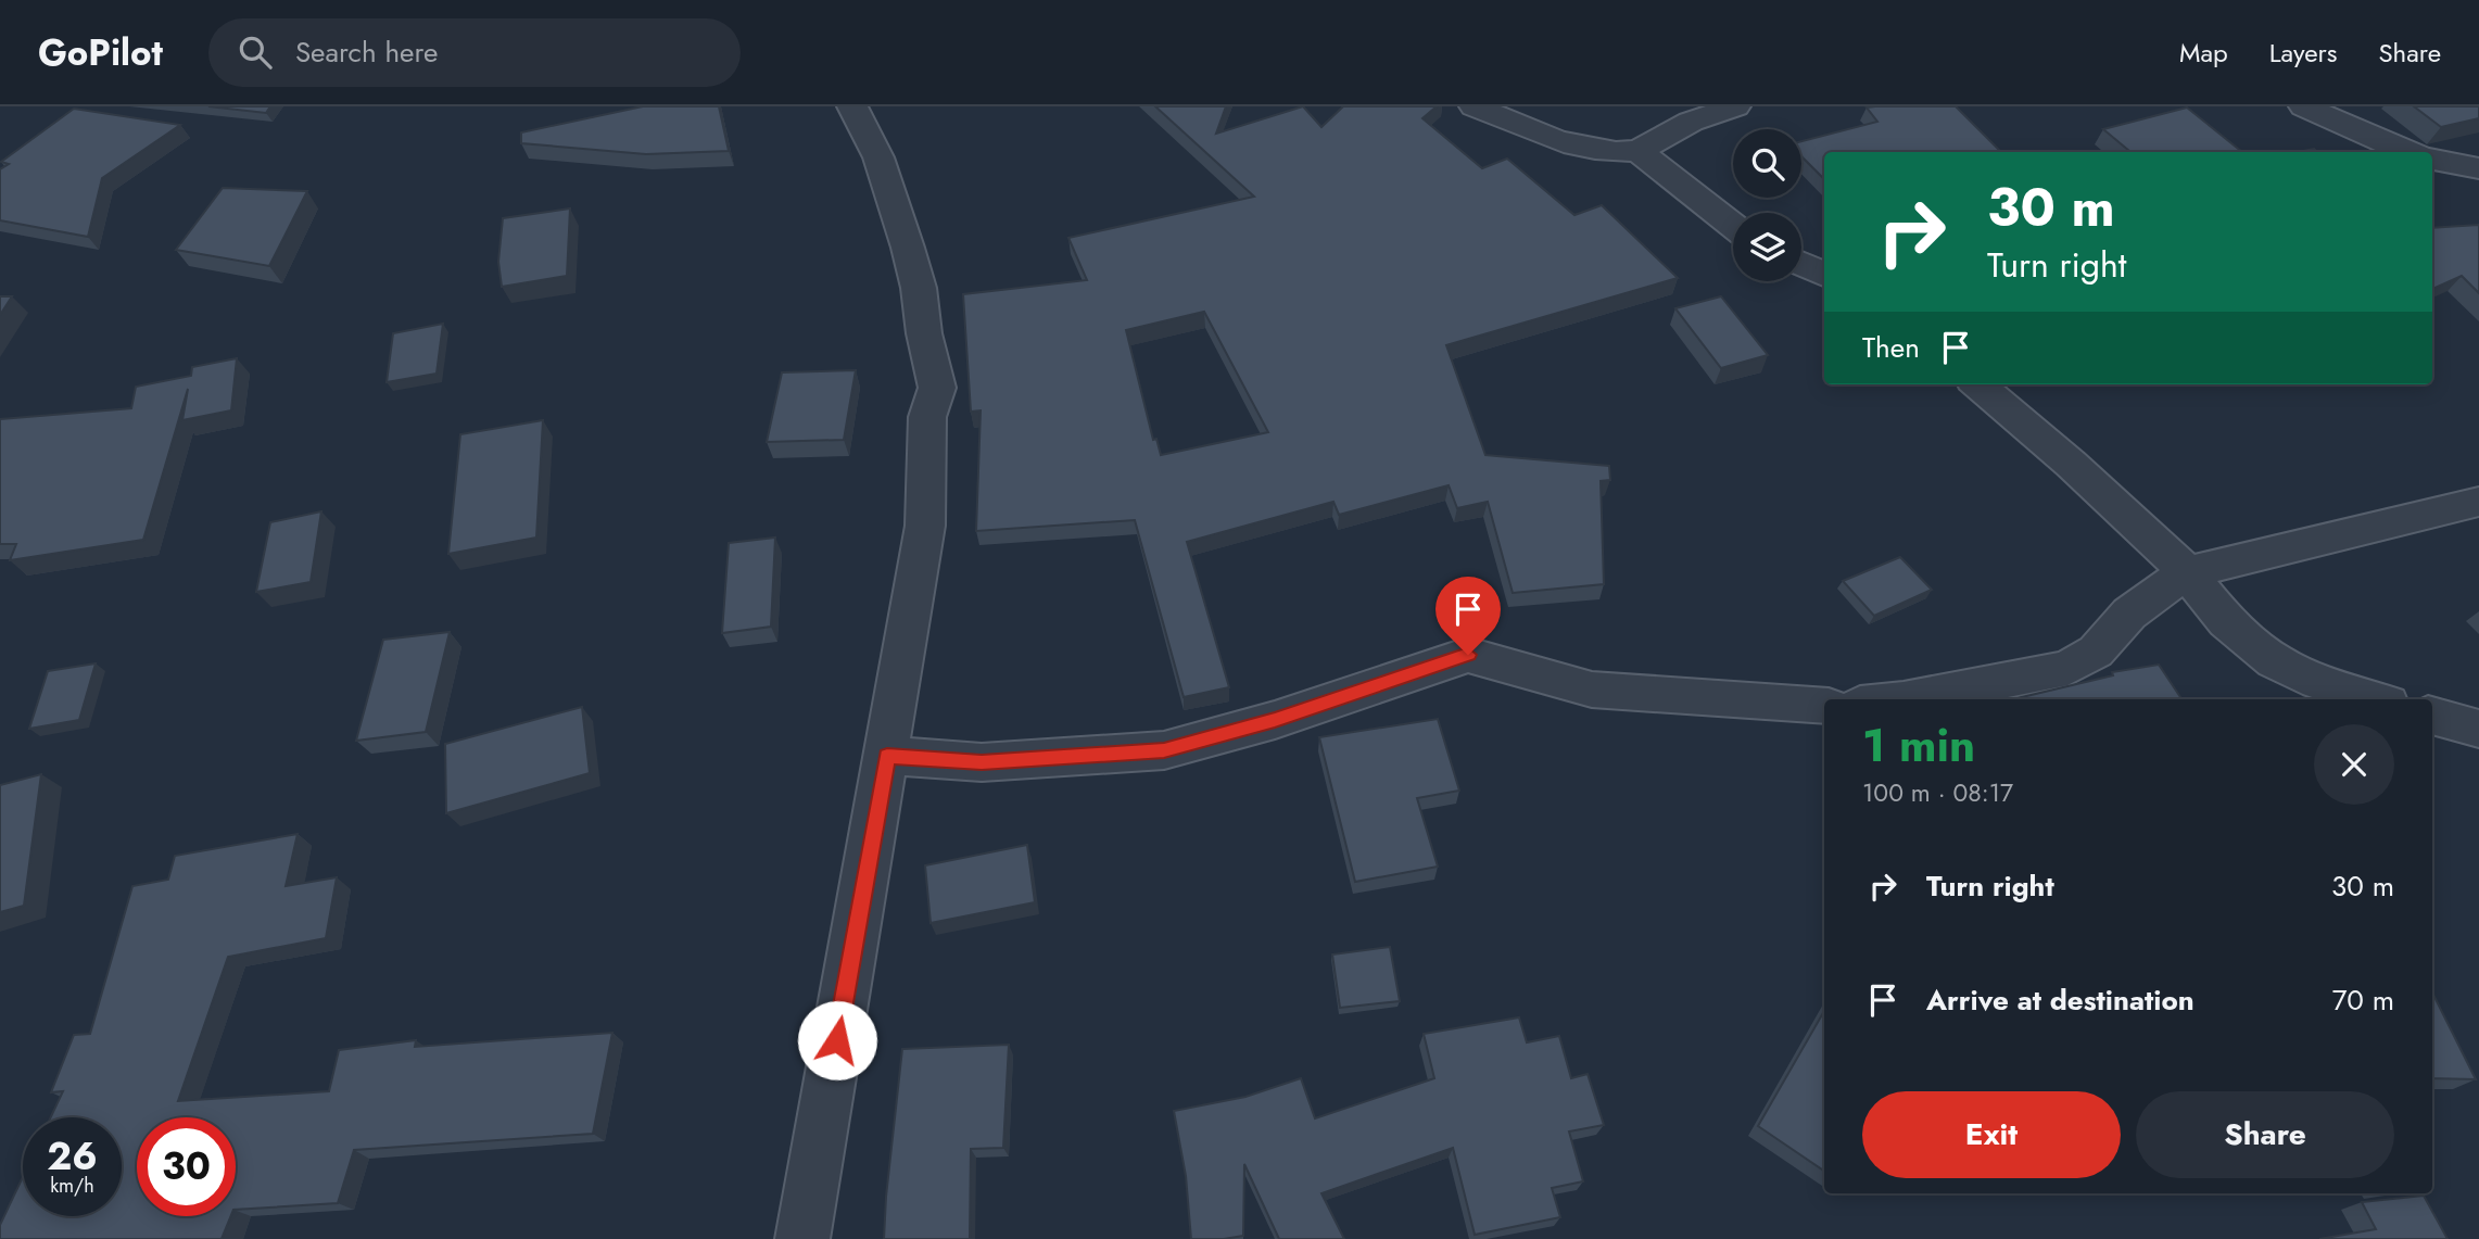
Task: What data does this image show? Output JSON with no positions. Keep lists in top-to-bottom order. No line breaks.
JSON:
{"page":{"header":"GoPilot","search":"Search here","nav":["Map","Layers","Share"],"turn":["30 m","Turn right"],"then":"Then","heading":["1 min","100 m · 08:17"],"list":[{"name":"Turn right","value":"30 m"},{"name":"Arrive at destination","value":"70 m"}],"buttons":["Exit","Share"],"speed":"26 km/h","limit":"30"}}
